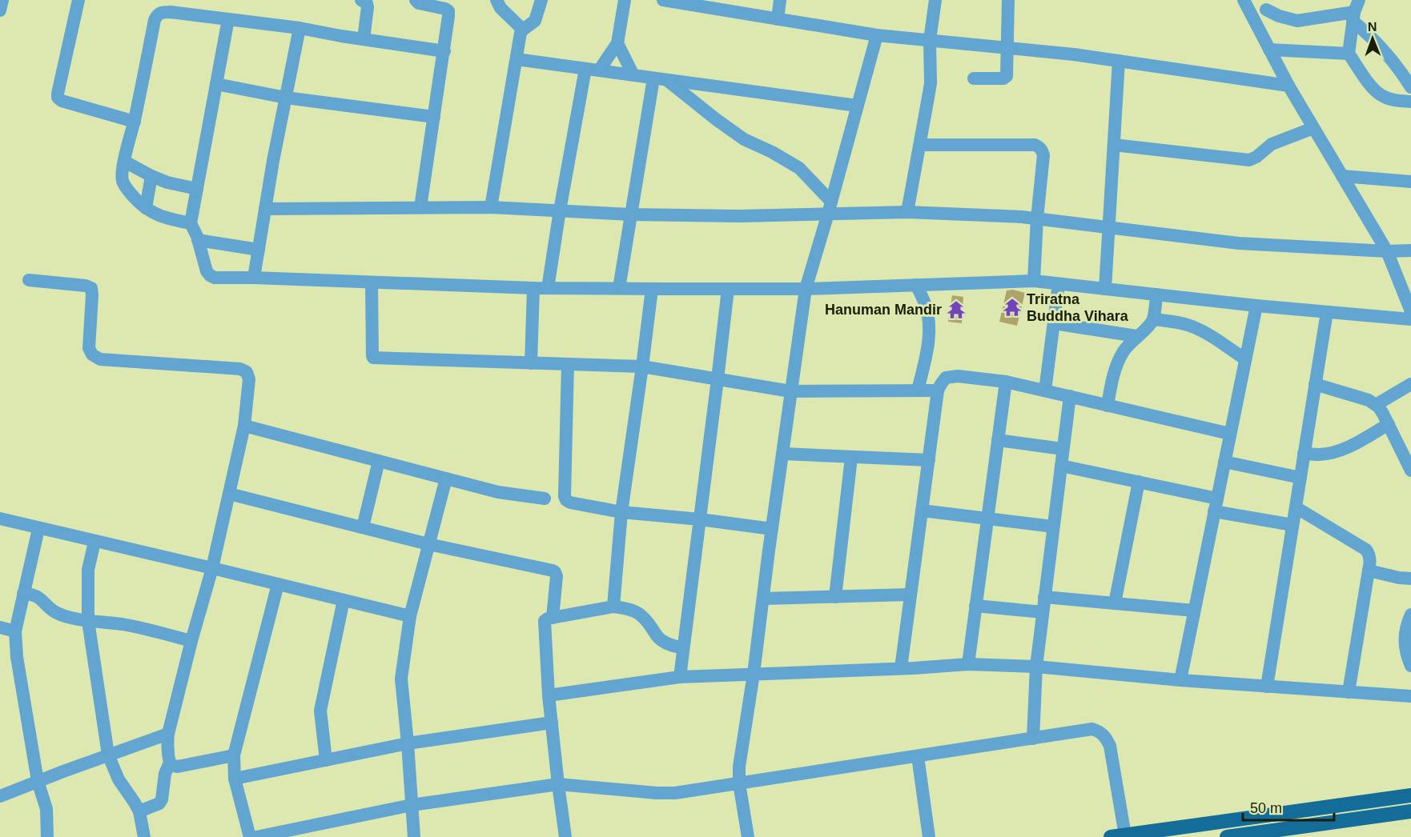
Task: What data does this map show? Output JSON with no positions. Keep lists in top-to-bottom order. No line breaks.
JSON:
{"places":{"temple":["Triratna Buddha Vihara","Hanuman Mandir"]},"scale_bar":"50 m","north":"top"}
